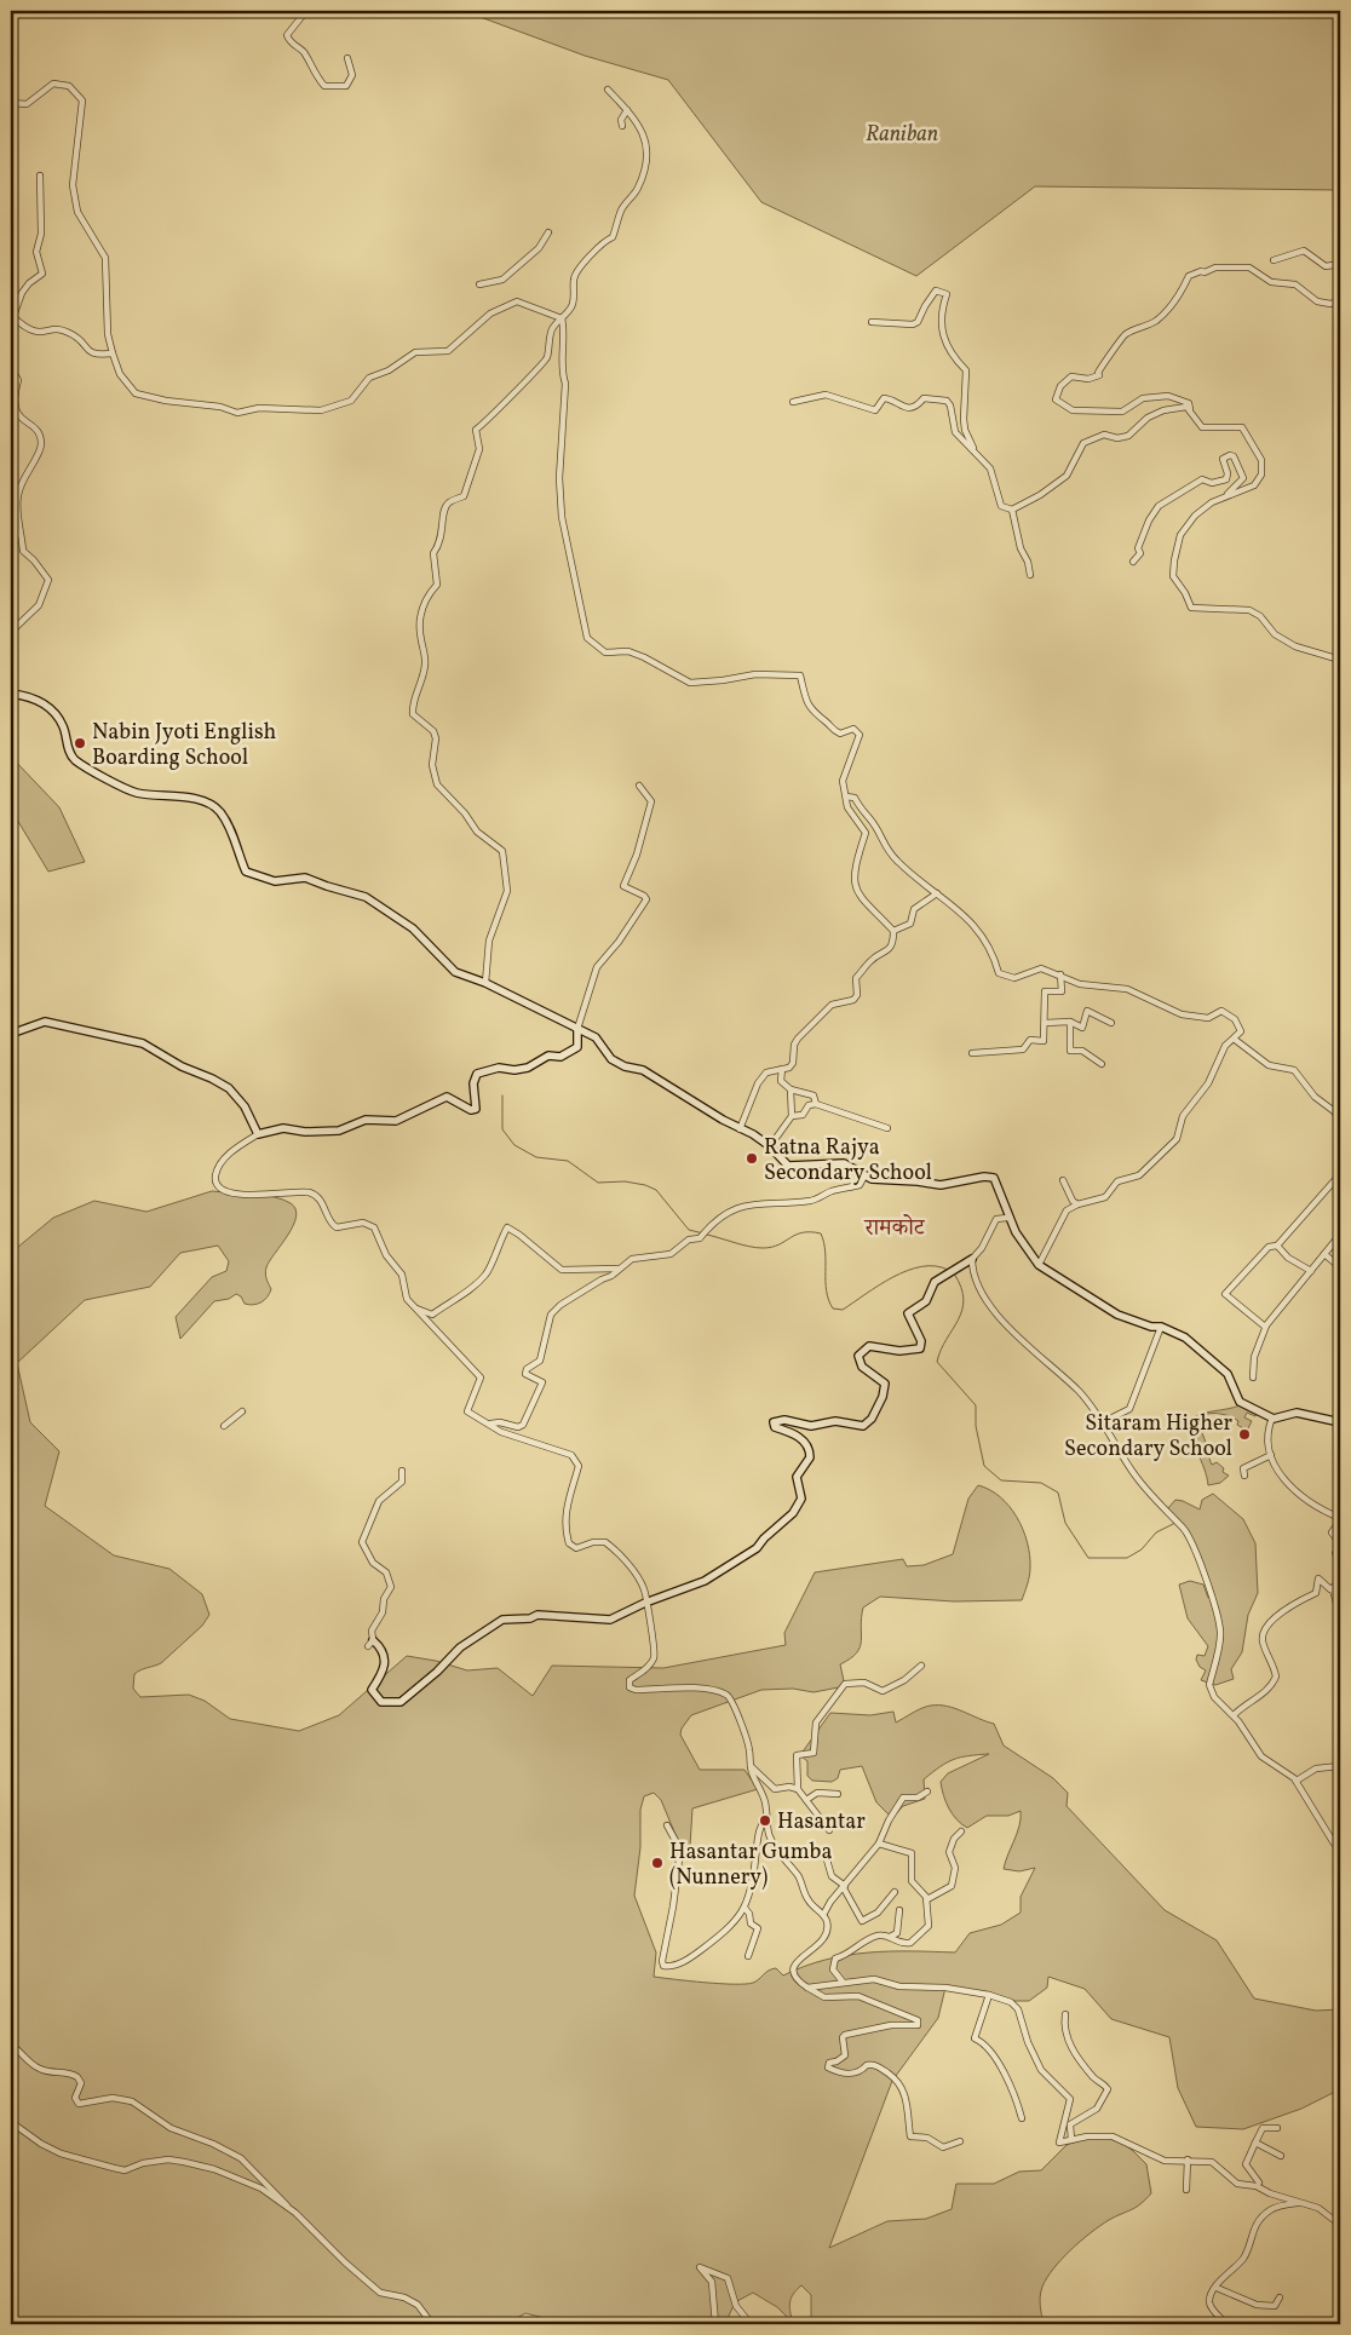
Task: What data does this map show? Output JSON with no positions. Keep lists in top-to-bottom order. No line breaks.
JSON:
{"districts":["रामकोट"],"parks":["Raniban"],"places":["Nabin Jyoti English Boarding School","Ratna Rajya Secondary School","Sitaram Higher Secondary School","Hasantar","Hasantar Gumba (Nunnery)"]}
